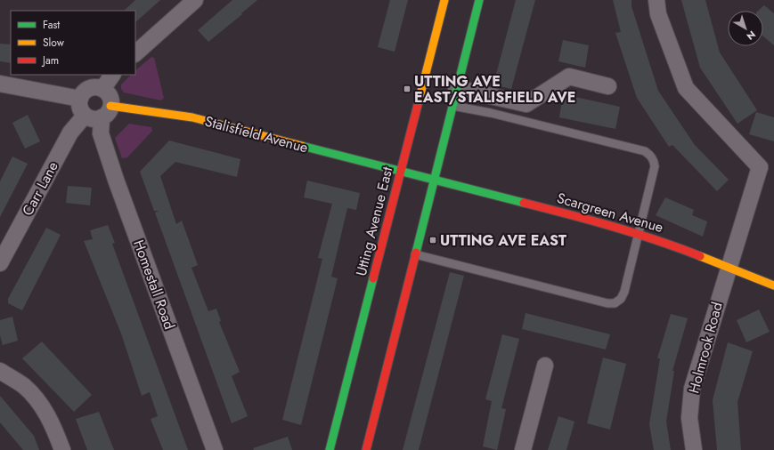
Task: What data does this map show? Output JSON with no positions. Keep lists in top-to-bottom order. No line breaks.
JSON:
{"streets":{"street":["Stalisfield Avenue","Carr Lane","Scargreen Avenue","Utting Avenue East","Homestall Road","Holmrook Road"]},"crossings":[["Stalisfield Avenue","Carr Lane"],["Stalisfield Avenue","Scargreen Avenue"],["Stalisfield Avenue","Utting Avenue East"],["Stalisfield Avenue","Homestall Road"],["Carr Lane","Homestall Road"],["Scargreen Avenue","Holmrook Road"]],"places":{"transit":["UTTING AVE EAST/STALISFIELD AVE","UTTING AVE EAST"]},"legend":["Fast","Slow","Jam"],"north":"bottom right"}
